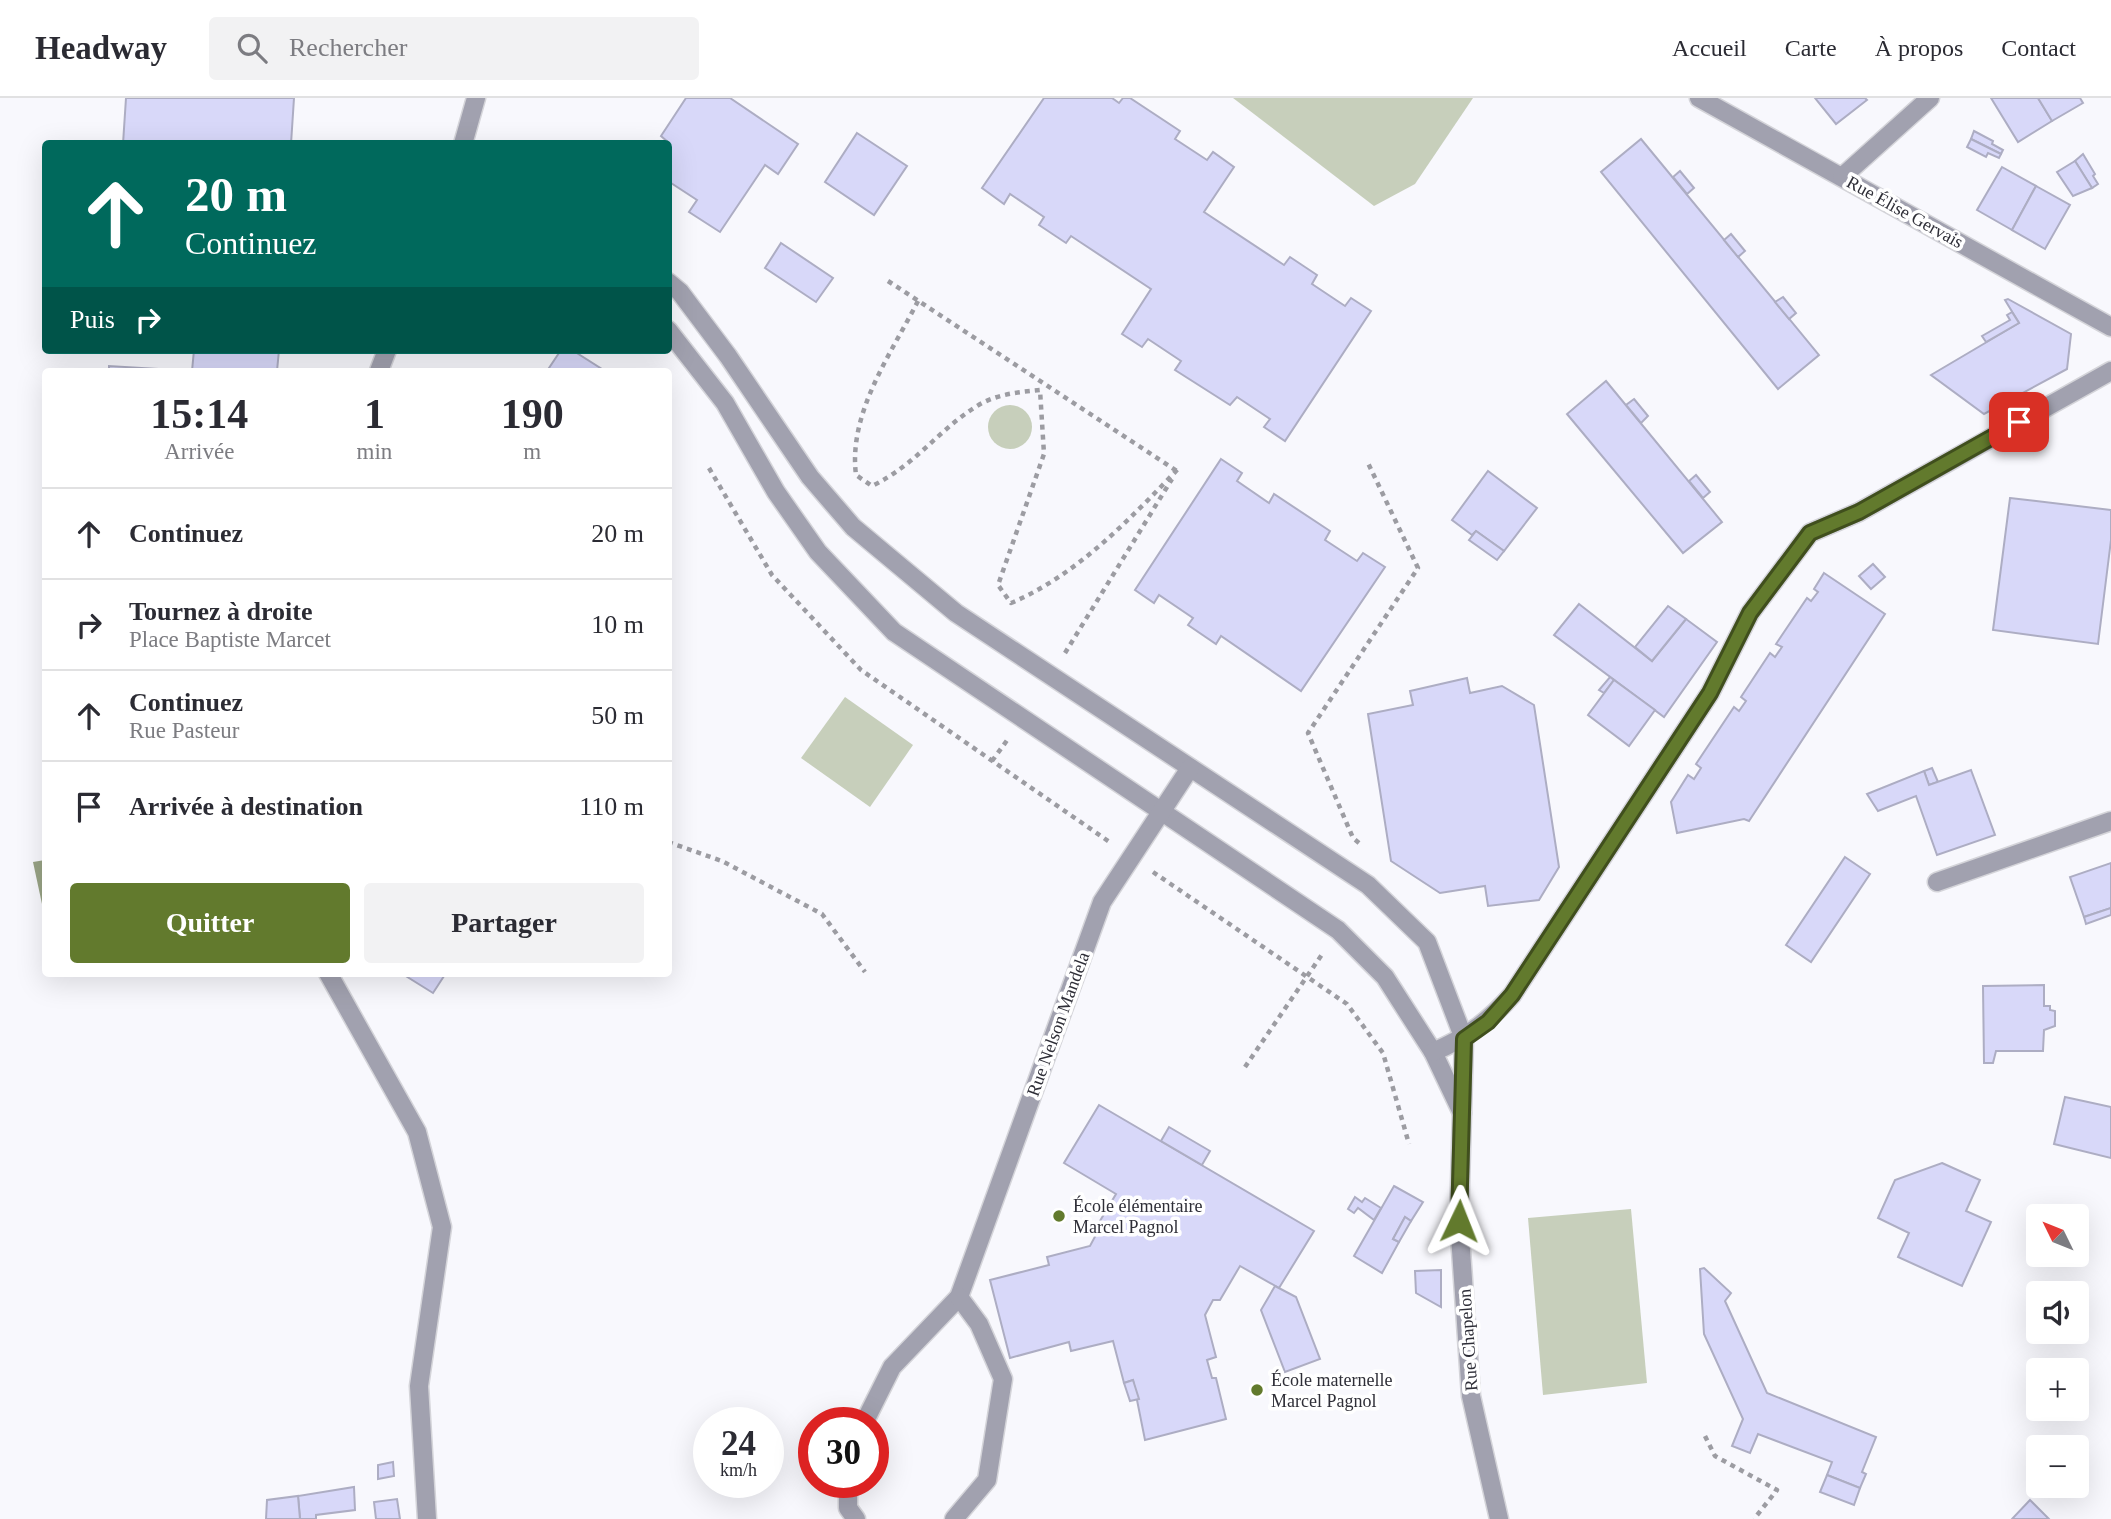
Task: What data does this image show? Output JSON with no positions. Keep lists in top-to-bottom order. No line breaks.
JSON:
{"streets":{"street":["Rue Élise Gervais","Rue Nelson Mandela","Rue Chapelon"]},"places":["École élémentaire Marcel Pagnol","École maternelle Marcel Pagnol"],"north":"top left","page":{"header":"Headway","search":"Rechercher","nav":["Accueil","Carte","À propos","Contact"],"turn":["20 m","Continuez"],"then":"Puis","eta":["15:14","Arrivée","1","min","190","m"],"list":[{"name":"Continuez","value":"20 m"},{"name":"Tournez à droite","note":"Place Baptiste Marcet","value":"10 m"},{"name":"Continuez","note":"Rue Pasteur","value":"50 m"},{"name":"Arrivée à destination","value":"110 m"}],"buttons":["Quitter","Partager"],"map_buttons":["+","−"],"speed":"24 km/h","limit":"30"}}
